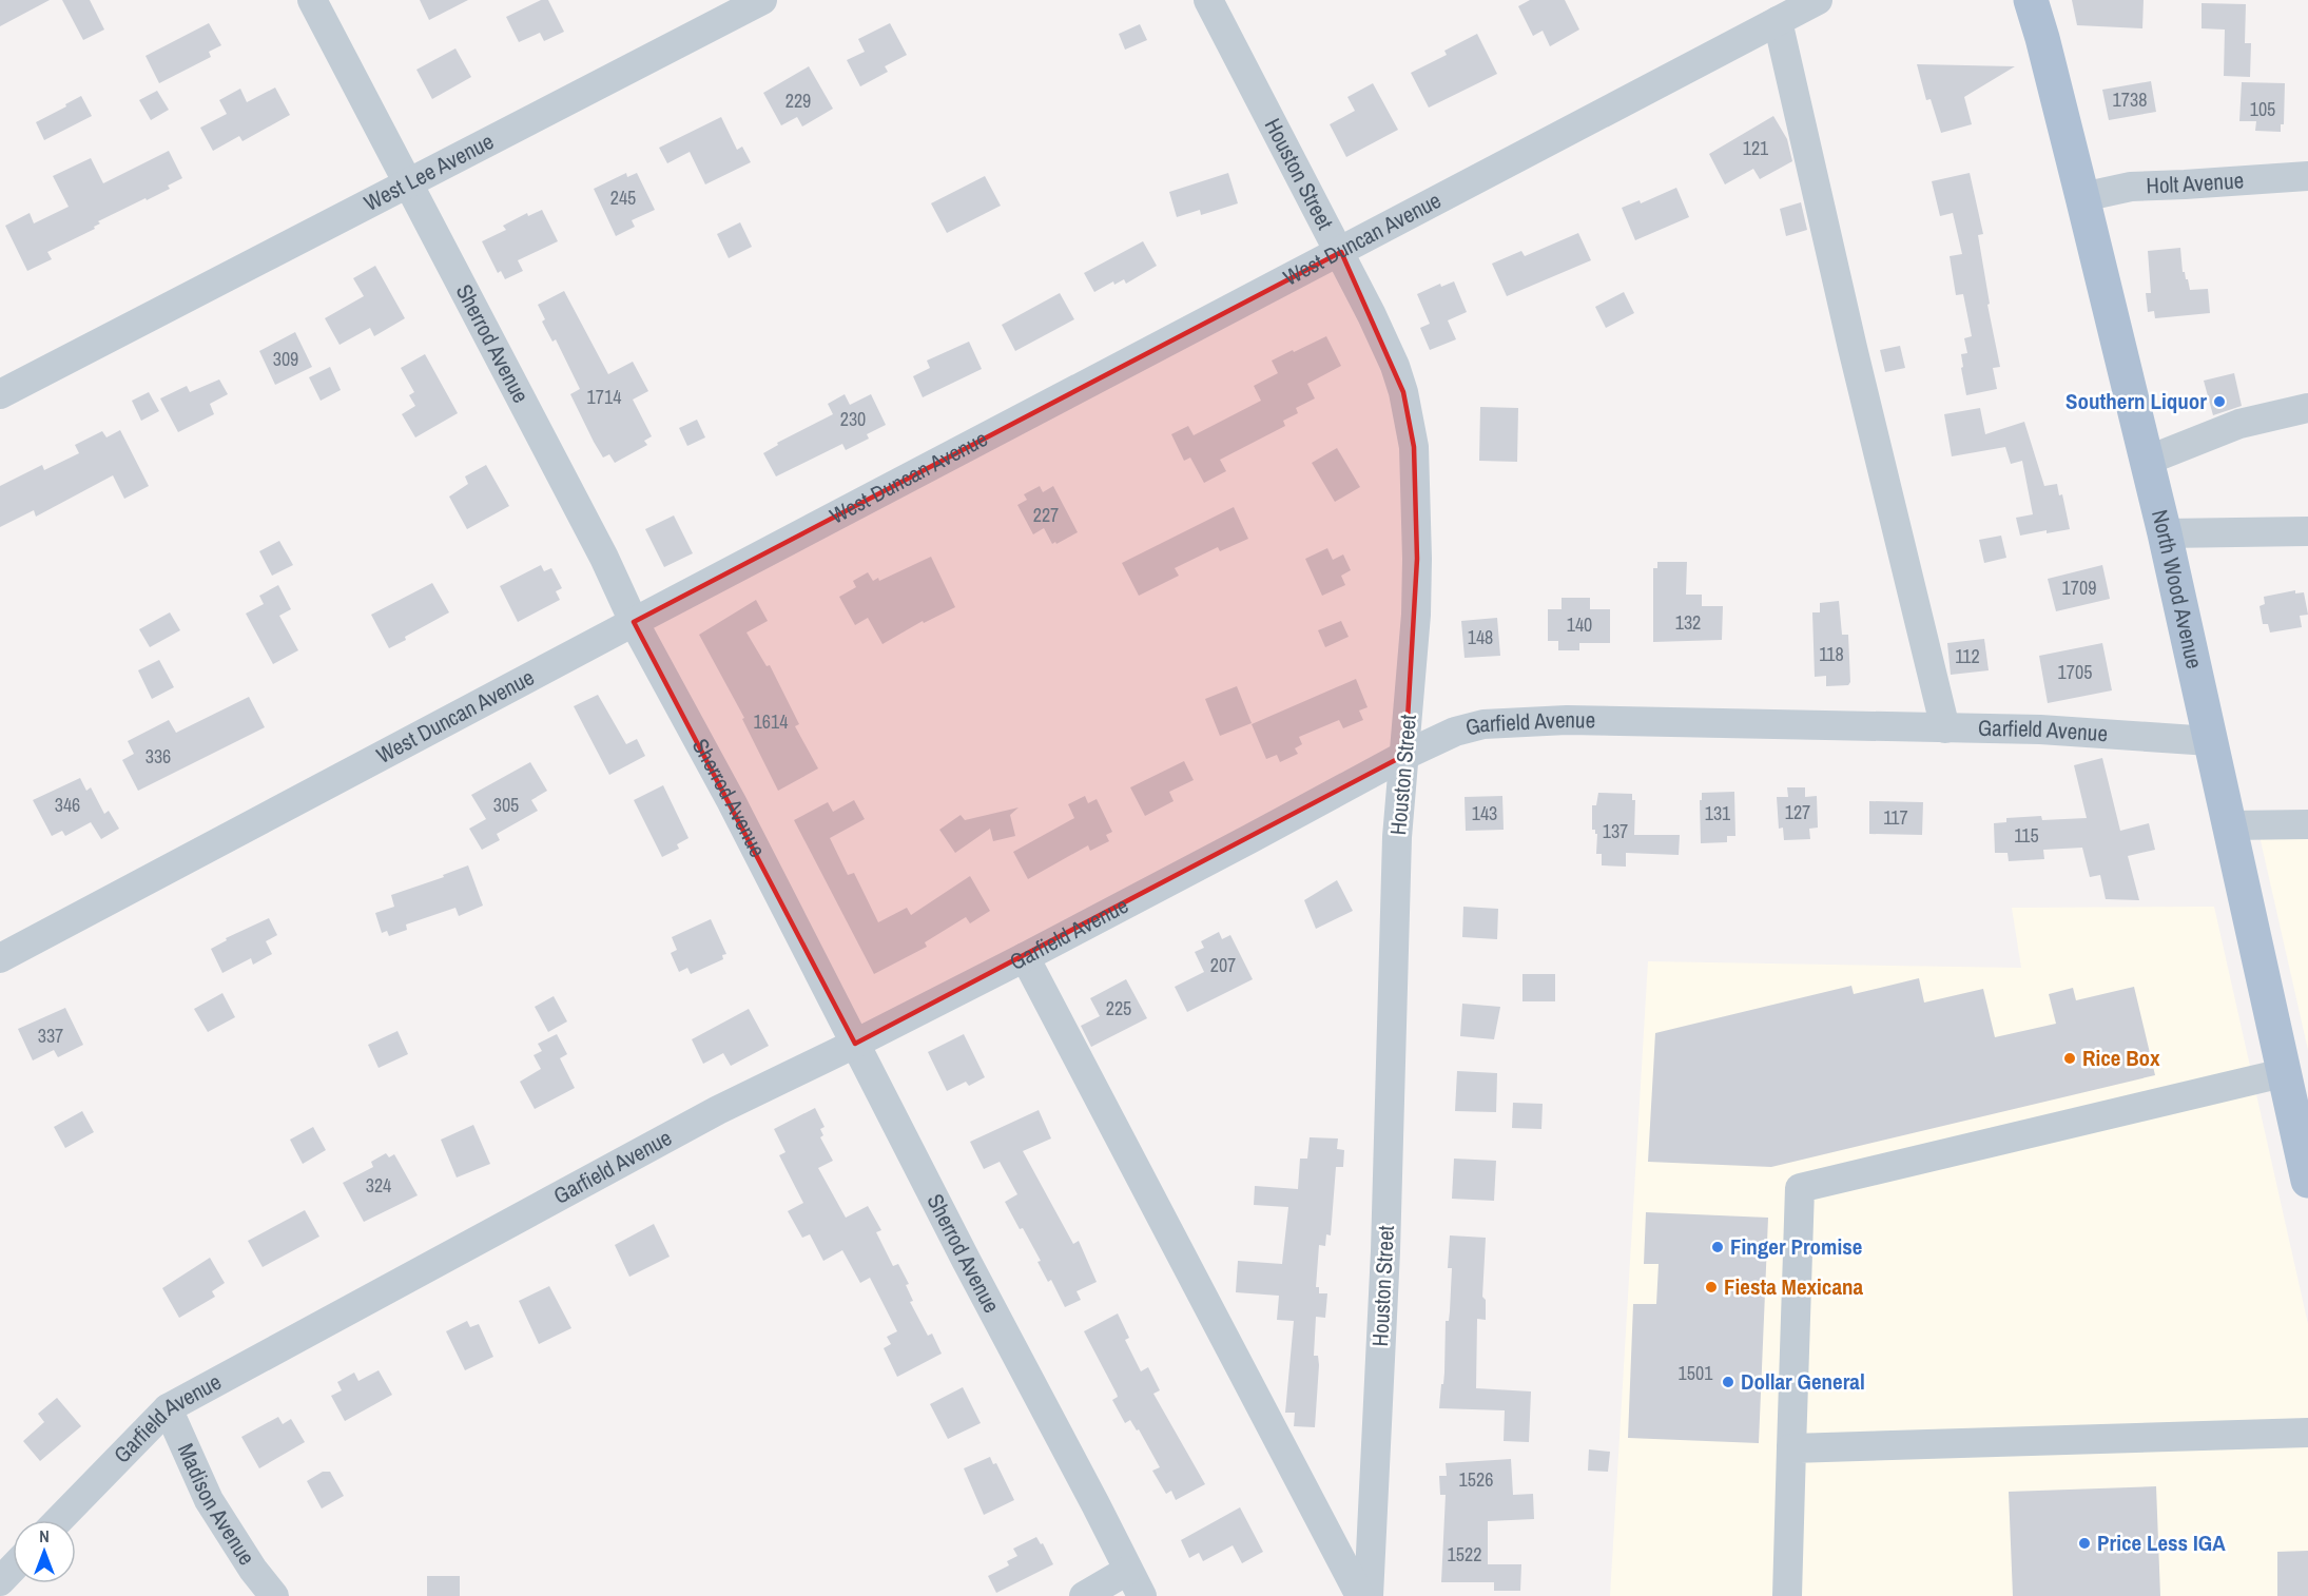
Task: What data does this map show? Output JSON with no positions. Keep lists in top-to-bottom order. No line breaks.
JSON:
{"streets":{"main road":["North Wood Avenue"],"street":["West Lee Avenue","Houston Street","Holt Avenue","West Duncan Avenue","Sherrod Avenue","Garfield Avenue","Madison Avenue"]},"crossings":[["West Lee Avenue","Sherrod Avenue"],["Houston Street","West Duncan Avenue"],["Houston Street","Garfield Avenue"],["Holt Avenue","North Wood Avenue"],["West Duncan Avenue","Sherrod Avenue"],["Sherrod Avenue","Garfield Avenue"],["North Wood Avenue","Garfield Avenue"],["Garfield Avenue","Madison Avenue"]],"places":["Southern Liquor","Rice Box","Finger Promise","Fiesta Mexicana","Dollar General","Price Less IGA"],"house_numbers":["1738","229","105","121","245","309","1714","230","227","1709","132","140","148","118","112","1705","1614","336","346","305","127","143","131","117","137","115","207","225","337","324","1501","1526","1522"],"north":"top"}
